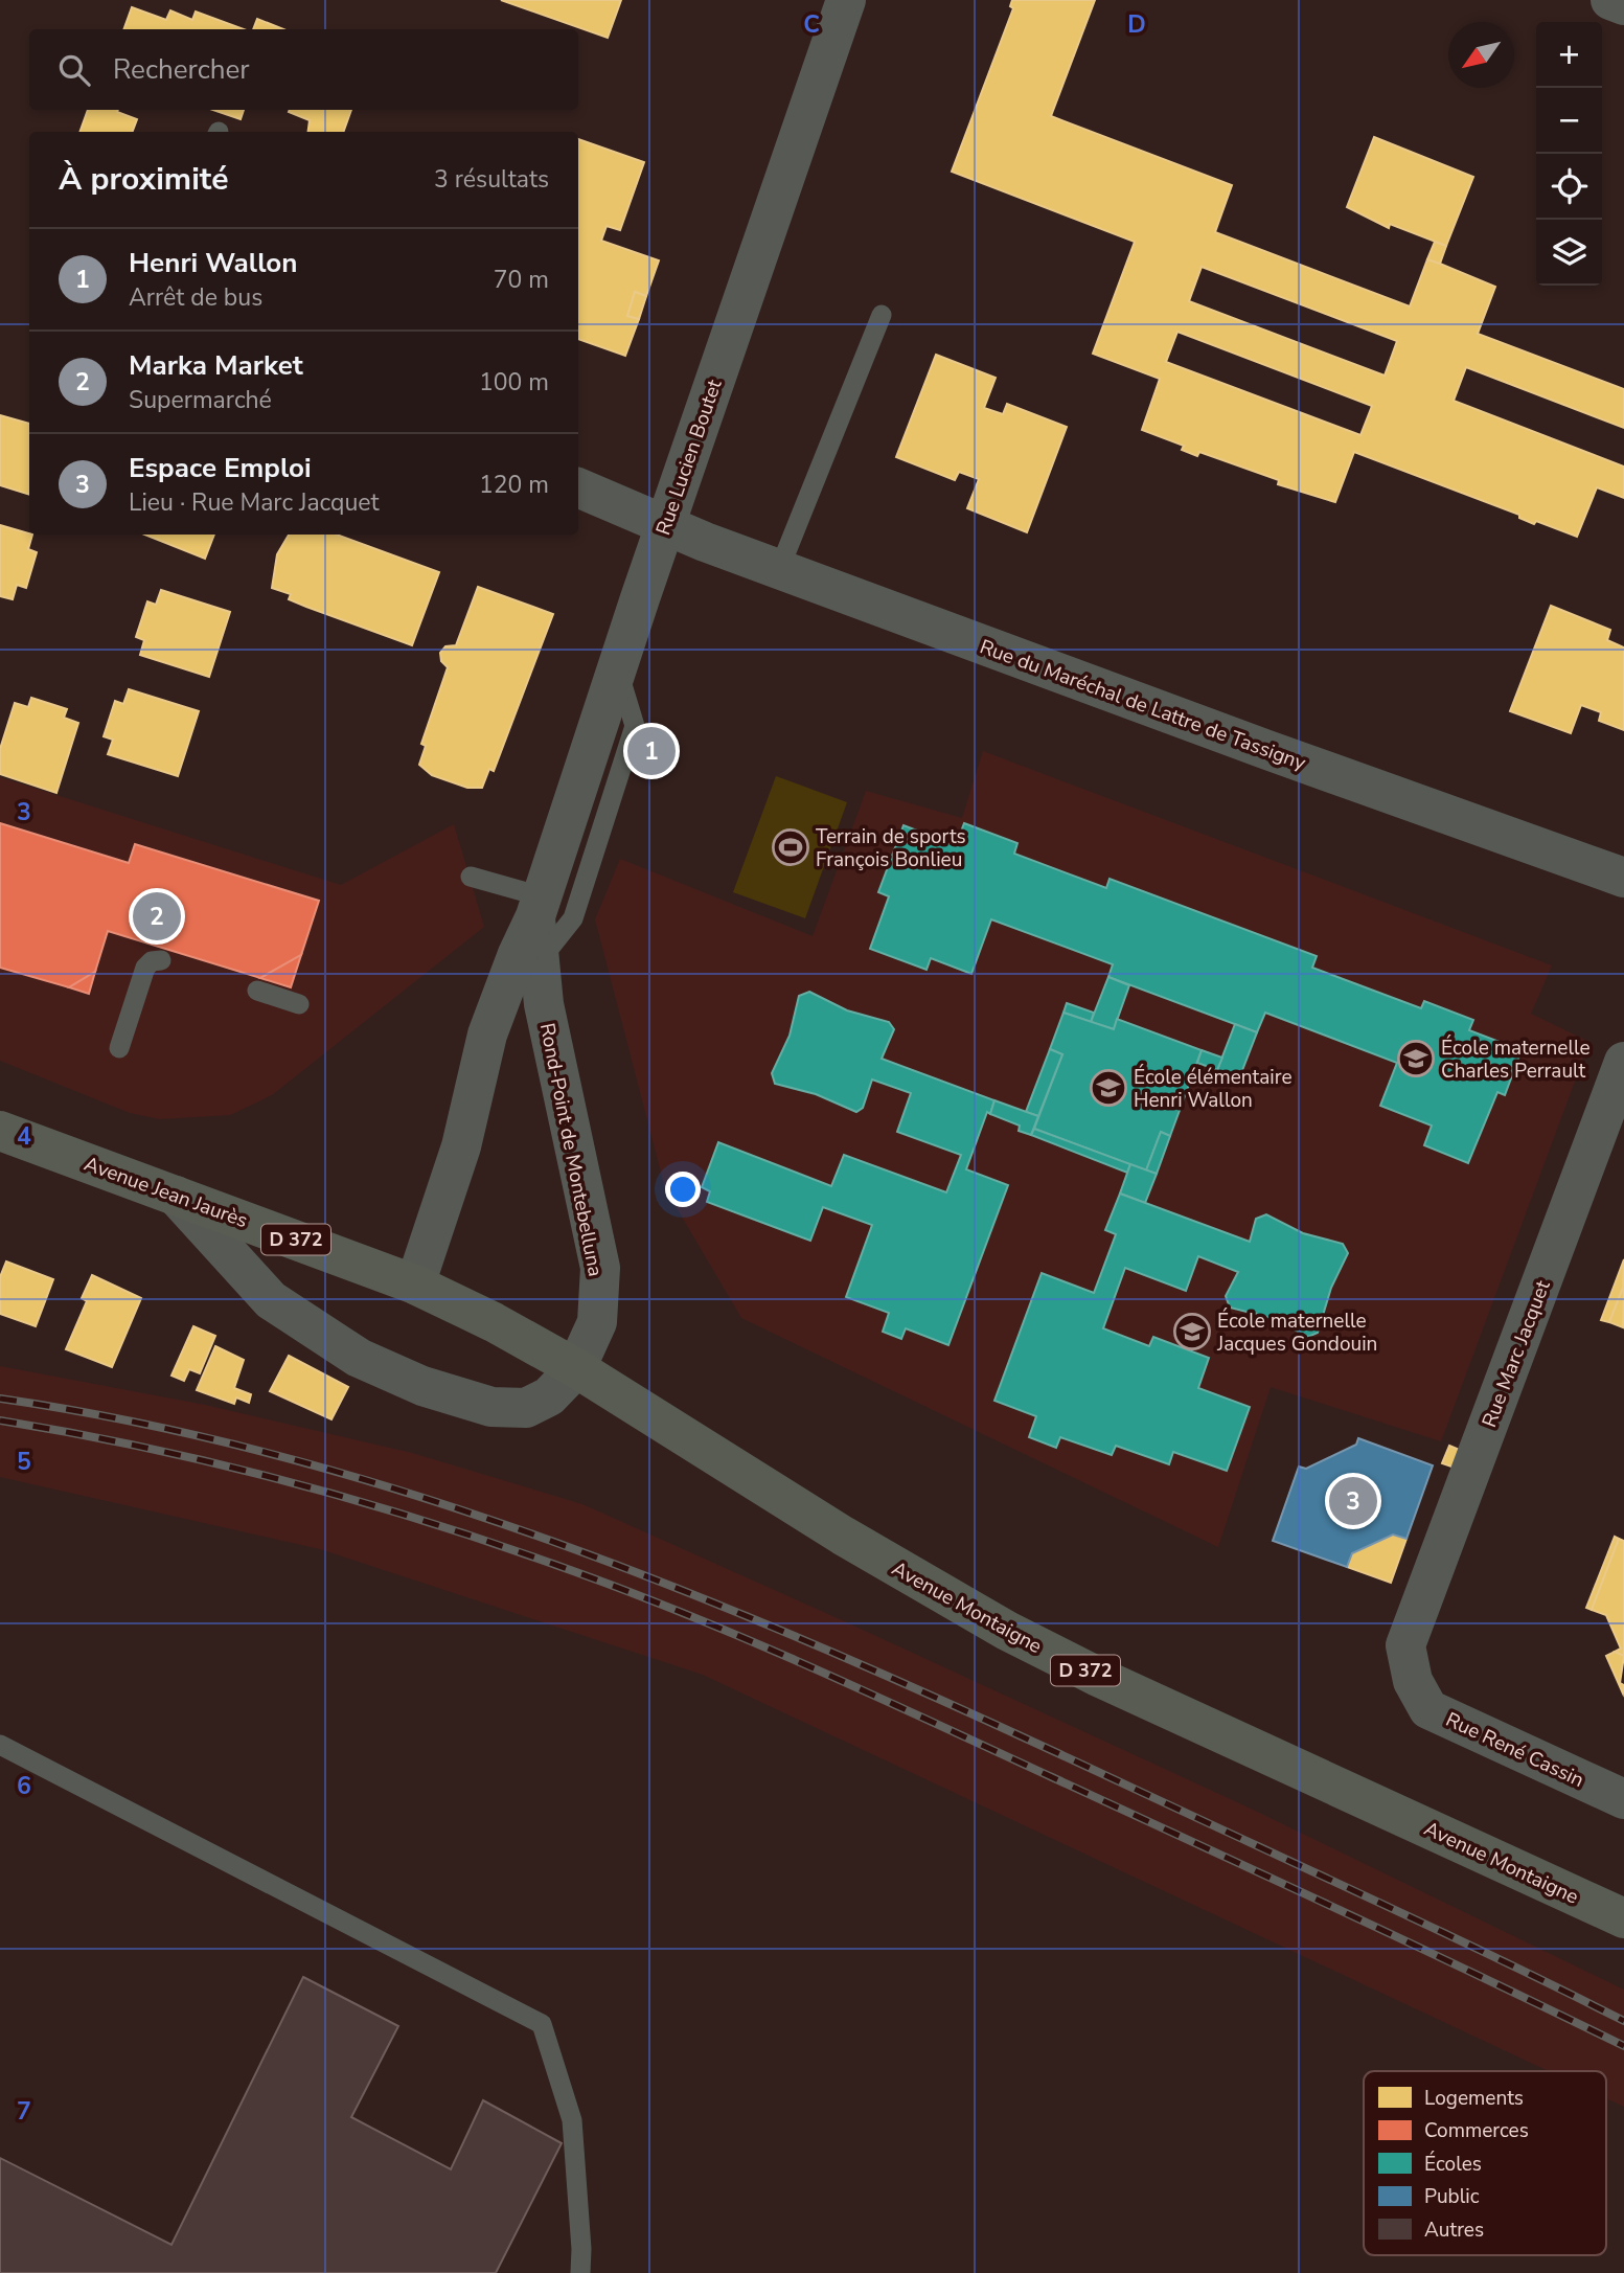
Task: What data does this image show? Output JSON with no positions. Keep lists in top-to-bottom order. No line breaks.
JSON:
{"streets":{"main road":["Avenue Jean Jaurès","D 372","Avenue Montaigne"],"street":["Rue Lucien Boutet","Rue du Maréchal de Lattre de Tassigny","Rond-Point de Montebelluna","Rue Marc Jacquet","Rue René Cassin"]},"crossings":[["Rue Lucien Boutet","Rue du Maréchal de Lattre de Tassigny"],["Rue Lucien Boutet","Rond-Point de Montebelluna"],["Rond-Point de Montebelluna","Avenue Jean Jaurès"],["Rond-Point de Montebelluna","Avenue Montaigne"],["Avenue Jean Jaurès","Avenue Montaigne"],["Rue Marc Jacquet","Rue René Cassin"]],"places":{"sports":["Terrain de sports François Bonlieu"],"school or university":["École maternelle Charles Perrault","École élémentaire Henri Wallon","École maternelle Jacques Gondouin"]},"legend":["Logements","Commerces","Écoles","Public","Autres"],"north":"bottom left","page":{"map_buttons":["+","−"],"search":"Rechercher","heading":["À proximité","3 résultats"],"list":[{"mark":"1","name":"Henri Wallon","note":"Arrêt de bus","value":"70 m"},{"mark":"2","name":"Marka Market","note":"Supermarché","value":"100 m"},{"mark":"3","name":"Espace Emploi","note":"Lieu · Rue Marc Jacquet","value":"120 m"}],"pins":["1","2","3"]},"grid":{"columns":["C","D"],"rows":["3","4","5","6","7"]}}
